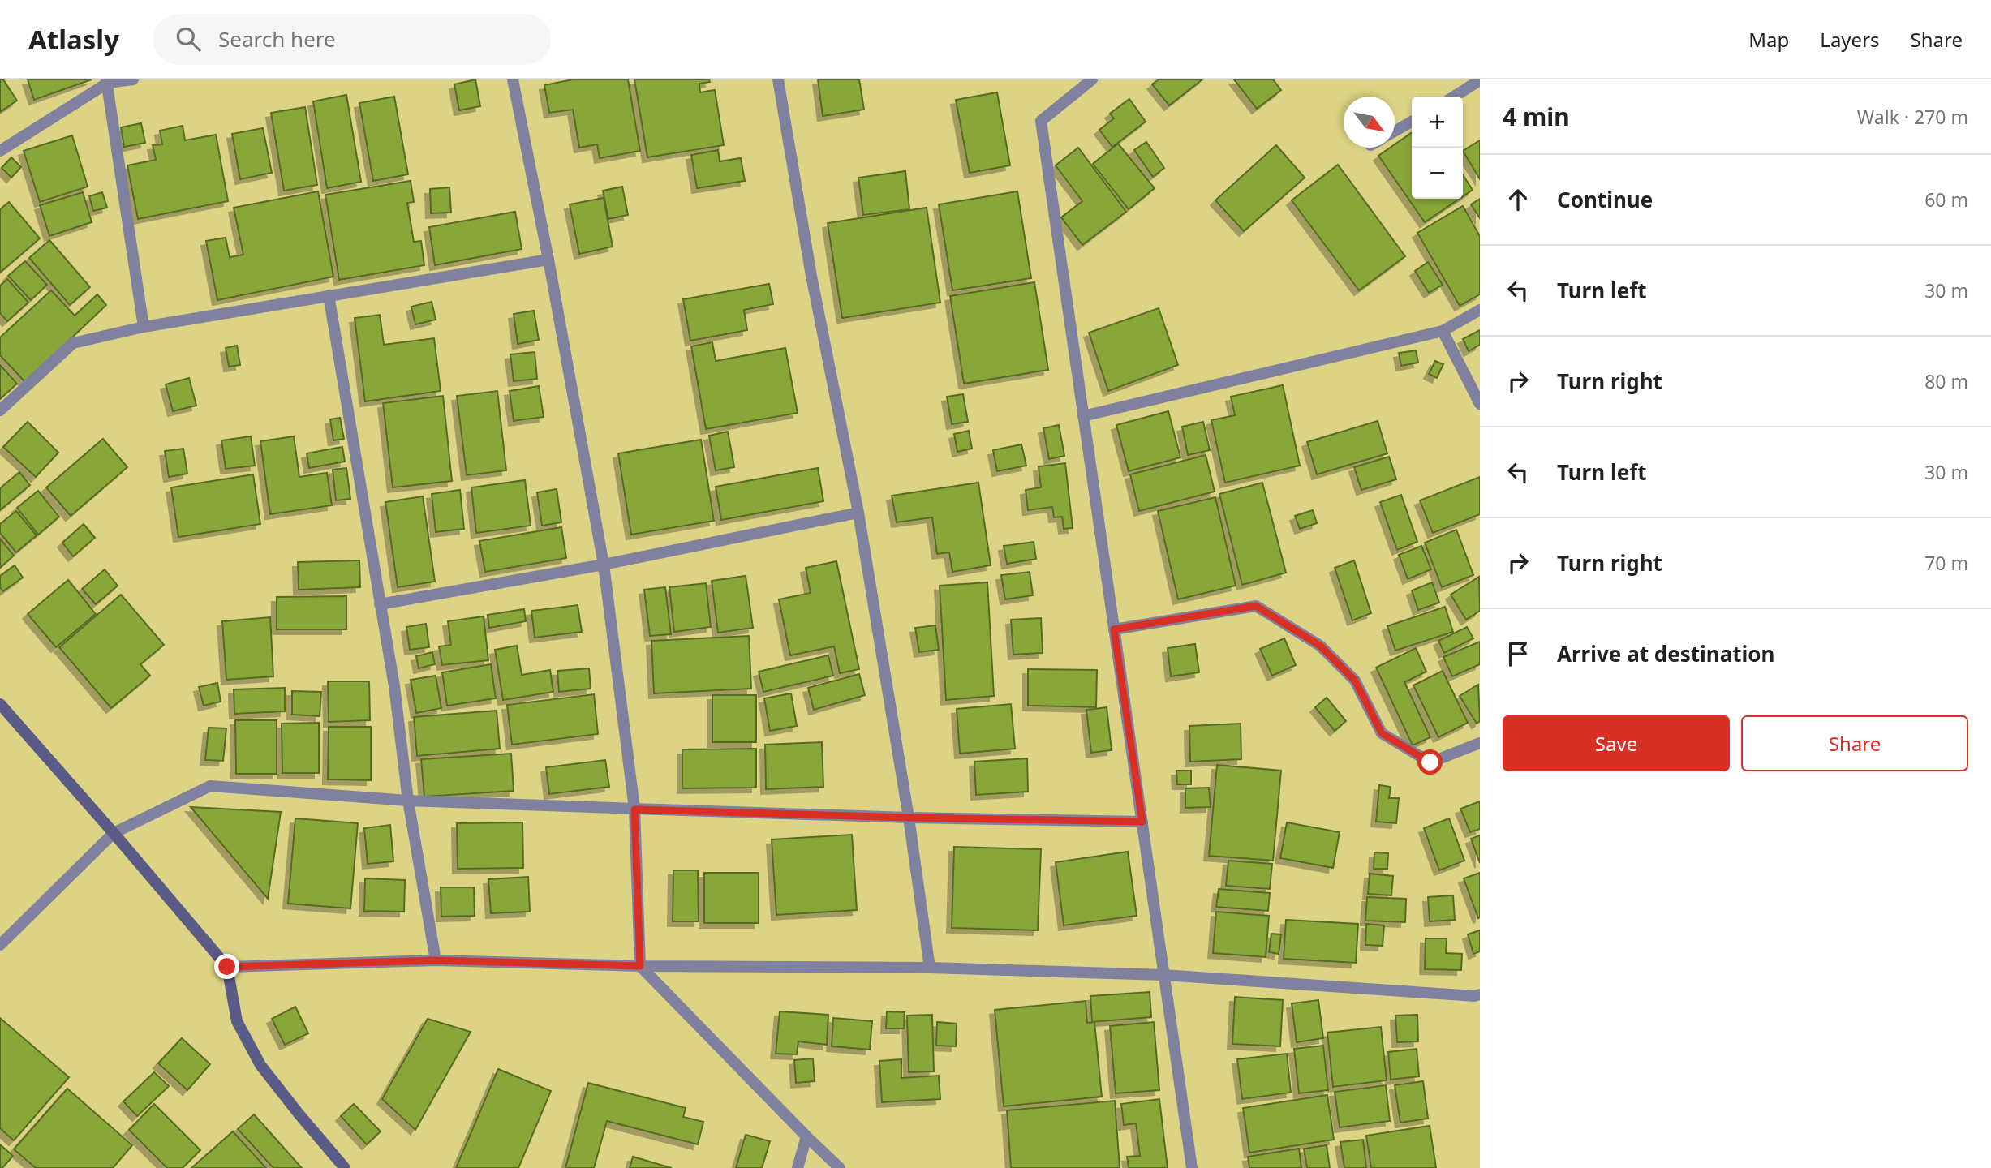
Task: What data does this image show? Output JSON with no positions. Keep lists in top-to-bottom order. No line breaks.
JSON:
{"north":"bottom right","page":{"header":"Atlasly","search":"Search here","nav":["Map","Layers","Share"],"heading":["4 min","Walk · 270 m"],"map_buttons":["+","−"],"list":[["Continue","60 m"],["Turn left","30 m"],["Turn right","80 m"],["Turn left","30 m"],["Turn right","70 m"],"Arrive at destination"],"buttons":["Save","Share"]}}
